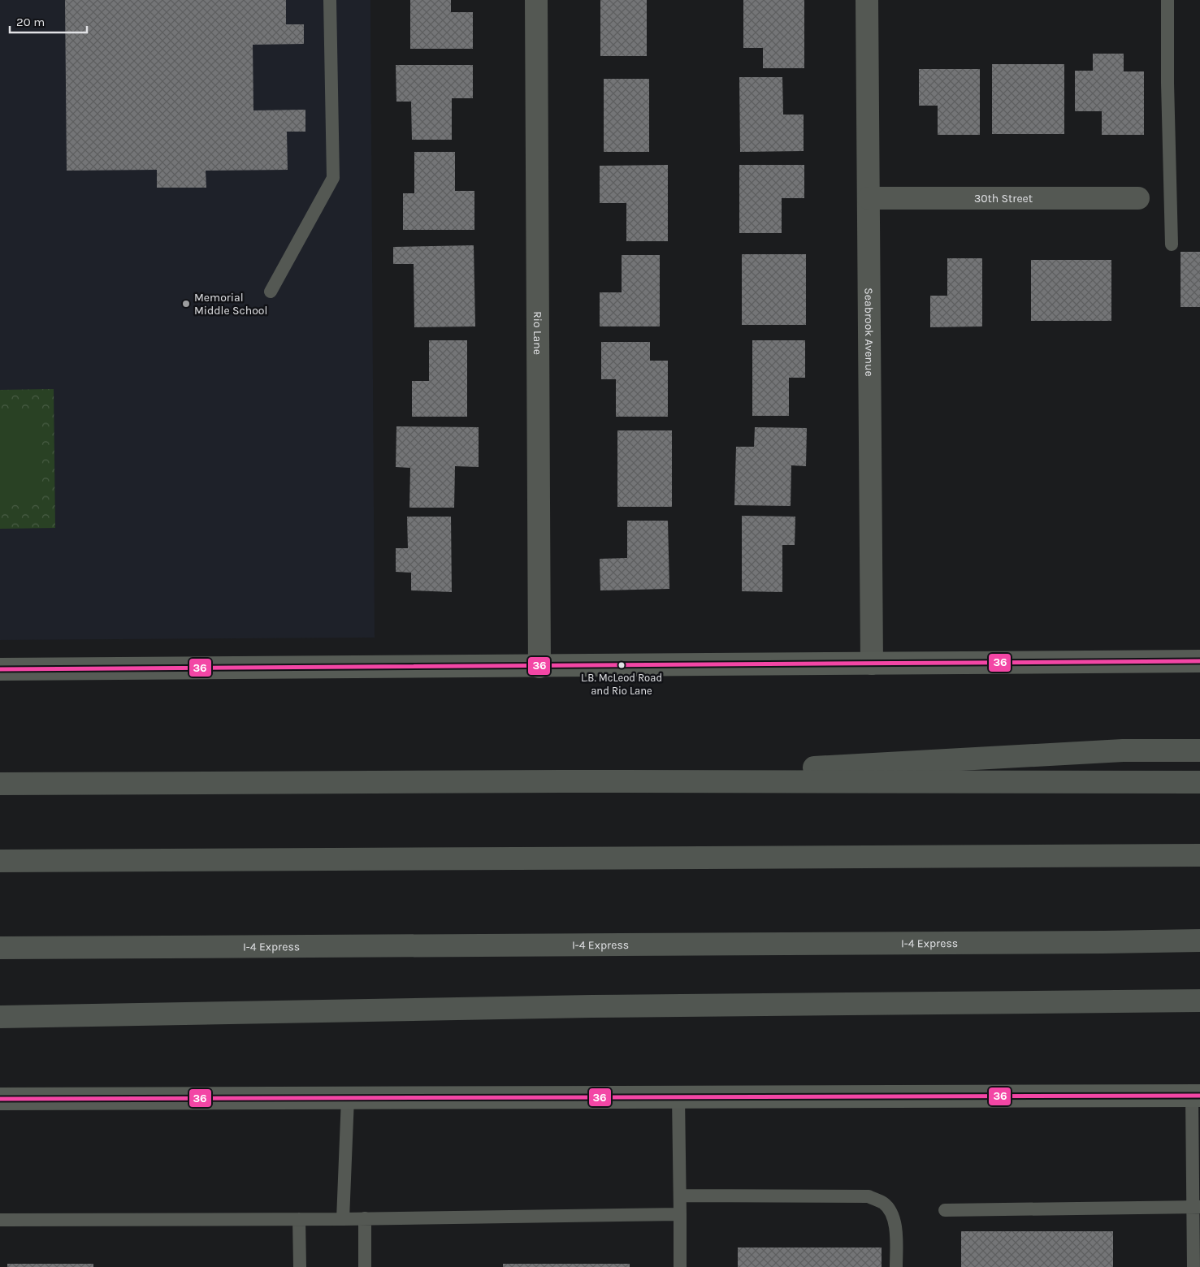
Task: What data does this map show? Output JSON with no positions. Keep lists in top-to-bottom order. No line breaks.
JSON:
{"streets":{"highway":["I-4 Express"],"street":["30th Street","Seabrook Avenue","Rio Lane"]},"crossings":[["30th Street","Seabrook Avenue"]],"places":["Memorial Middle School","L.B. McLeod Road and Rio Lane"],"lines":["transit line 36"],"scale_bar":"20 m"}
